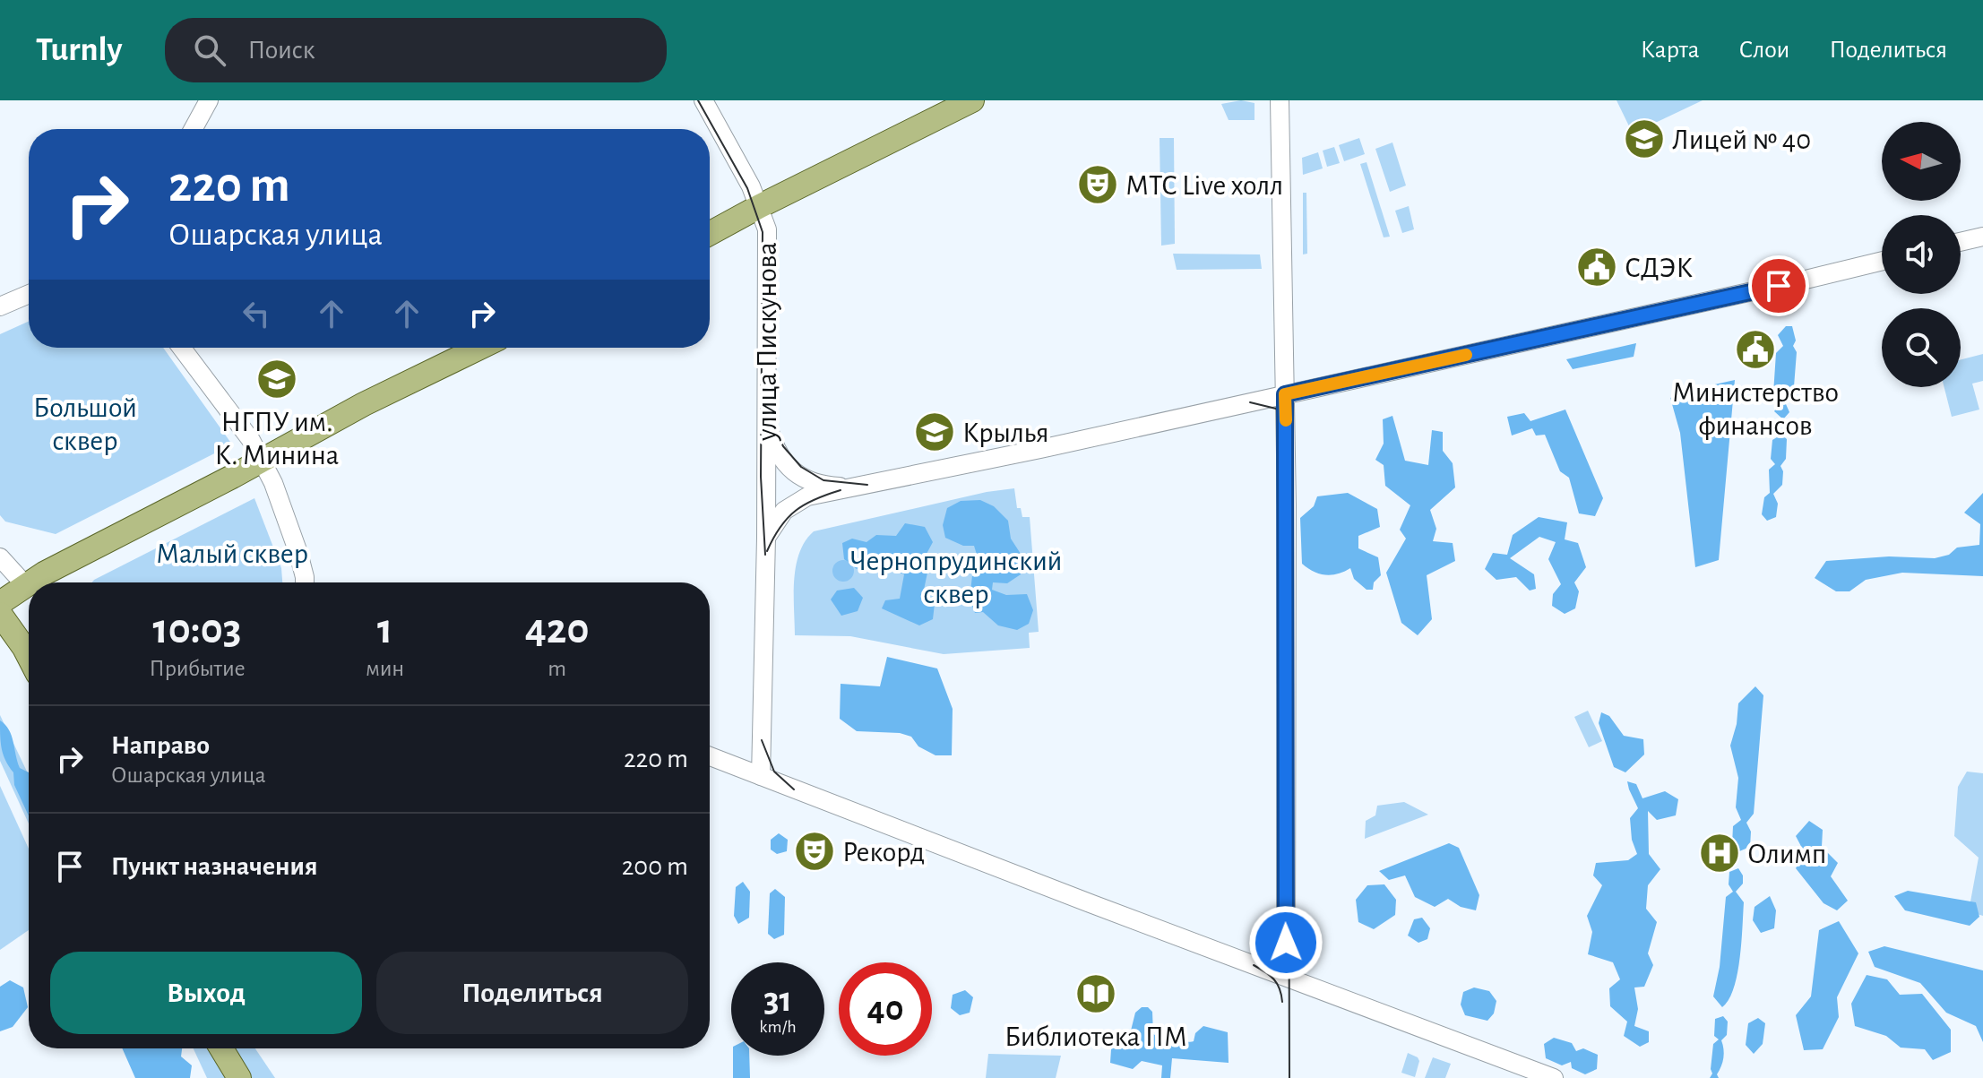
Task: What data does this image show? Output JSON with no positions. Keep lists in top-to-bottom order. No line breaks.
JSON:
{"streets":{"street":["улица Пискунова"]},"parks":["Большой сквер","Малый сквер","Чернопрудинский сквер"],"places":{"school or university":["Лицей № 40","НГПУ им. К. Минина","Крылья"],"theatre":["МТС Live холл","Рекорд"],"public building":["СДЭК","Министерство финансов"],"hospital":["Олимп"],"library":["Библиотека ПМ"]},"north":"left","page":{"header":"Turnly","search":"Поиск","nav":["Карта","Слои","Поделиться"],"turn":["220 m","Ошарская улица"],"eta":["10:03","Прибытие","1","мин","420","m"],"list":[{"name":"Направо","note":"Ошарская улица","value":"220 m"},{"name":"Пункт назначения","value":"200 m"}],"buttons":["Выход","Поделиться"],"speed":"31 km/h","limit":"40"}}
